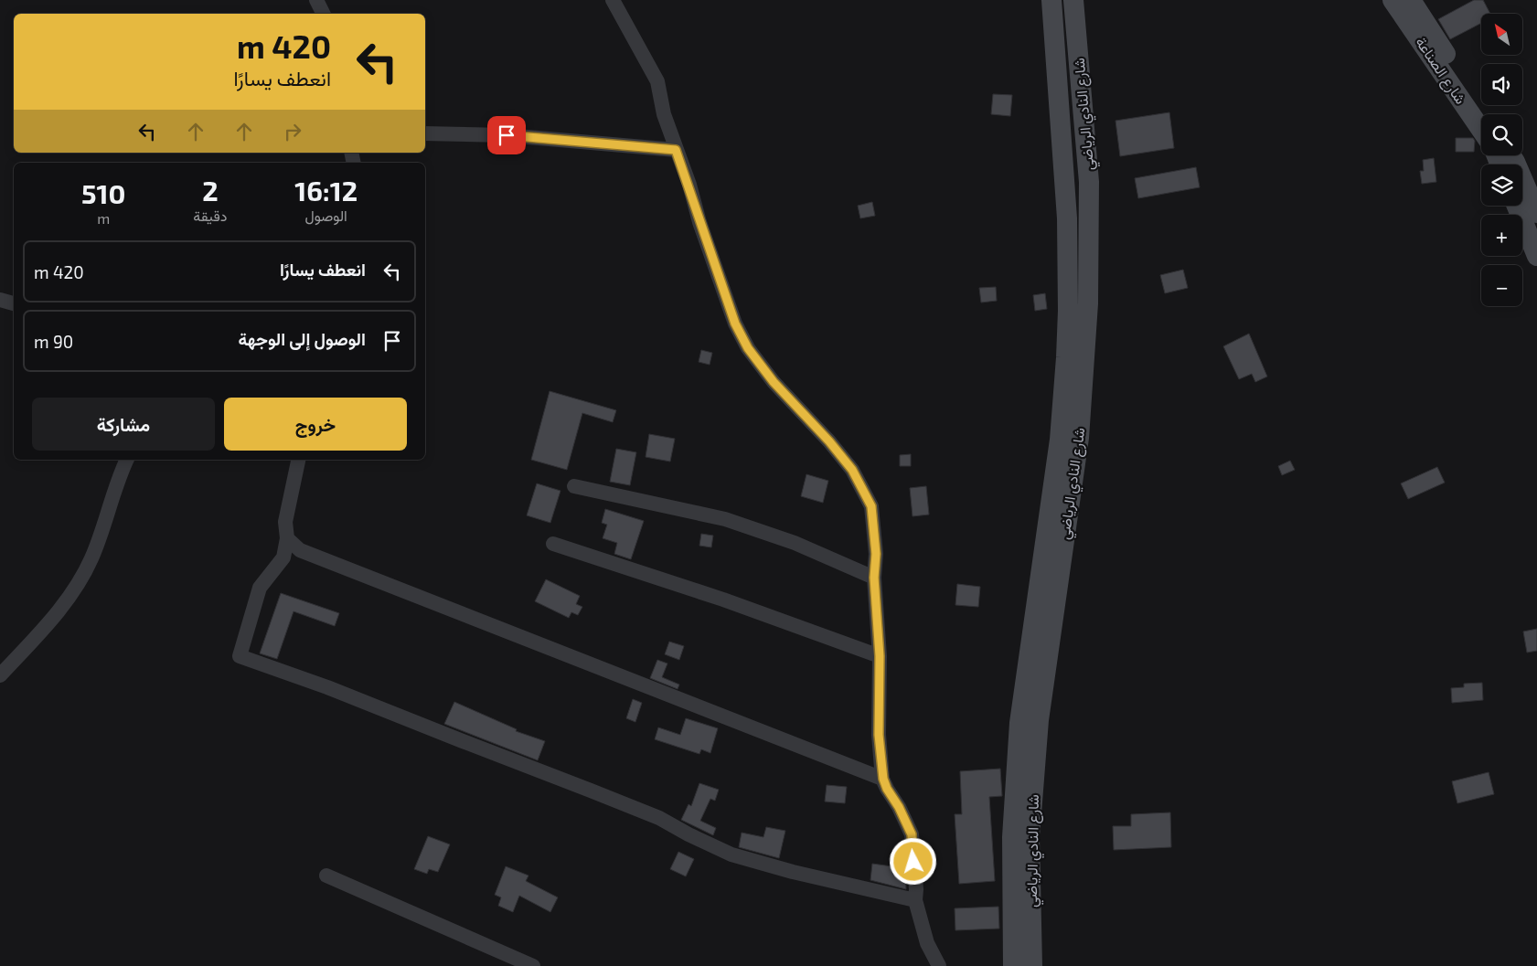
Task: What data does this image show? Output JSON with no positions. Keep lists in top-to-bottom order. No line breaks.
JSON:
{"streets":{"main road":["شارع الصناعة","شارع النادي الرياضي"]},"north":"top left","page":{"map_buttons":["+","−"],"turn":["420 m","انعطف يسارًا"],"eta":["16:12","الوصول","2","دقيقة","510","m"],"list":[{"name":"انعطف يسارًا","value":"420 m"},{"name":"الوصول إلى الوجهة","value":"90 m"}],"buttons":["خروج","مشاركة"]}}
